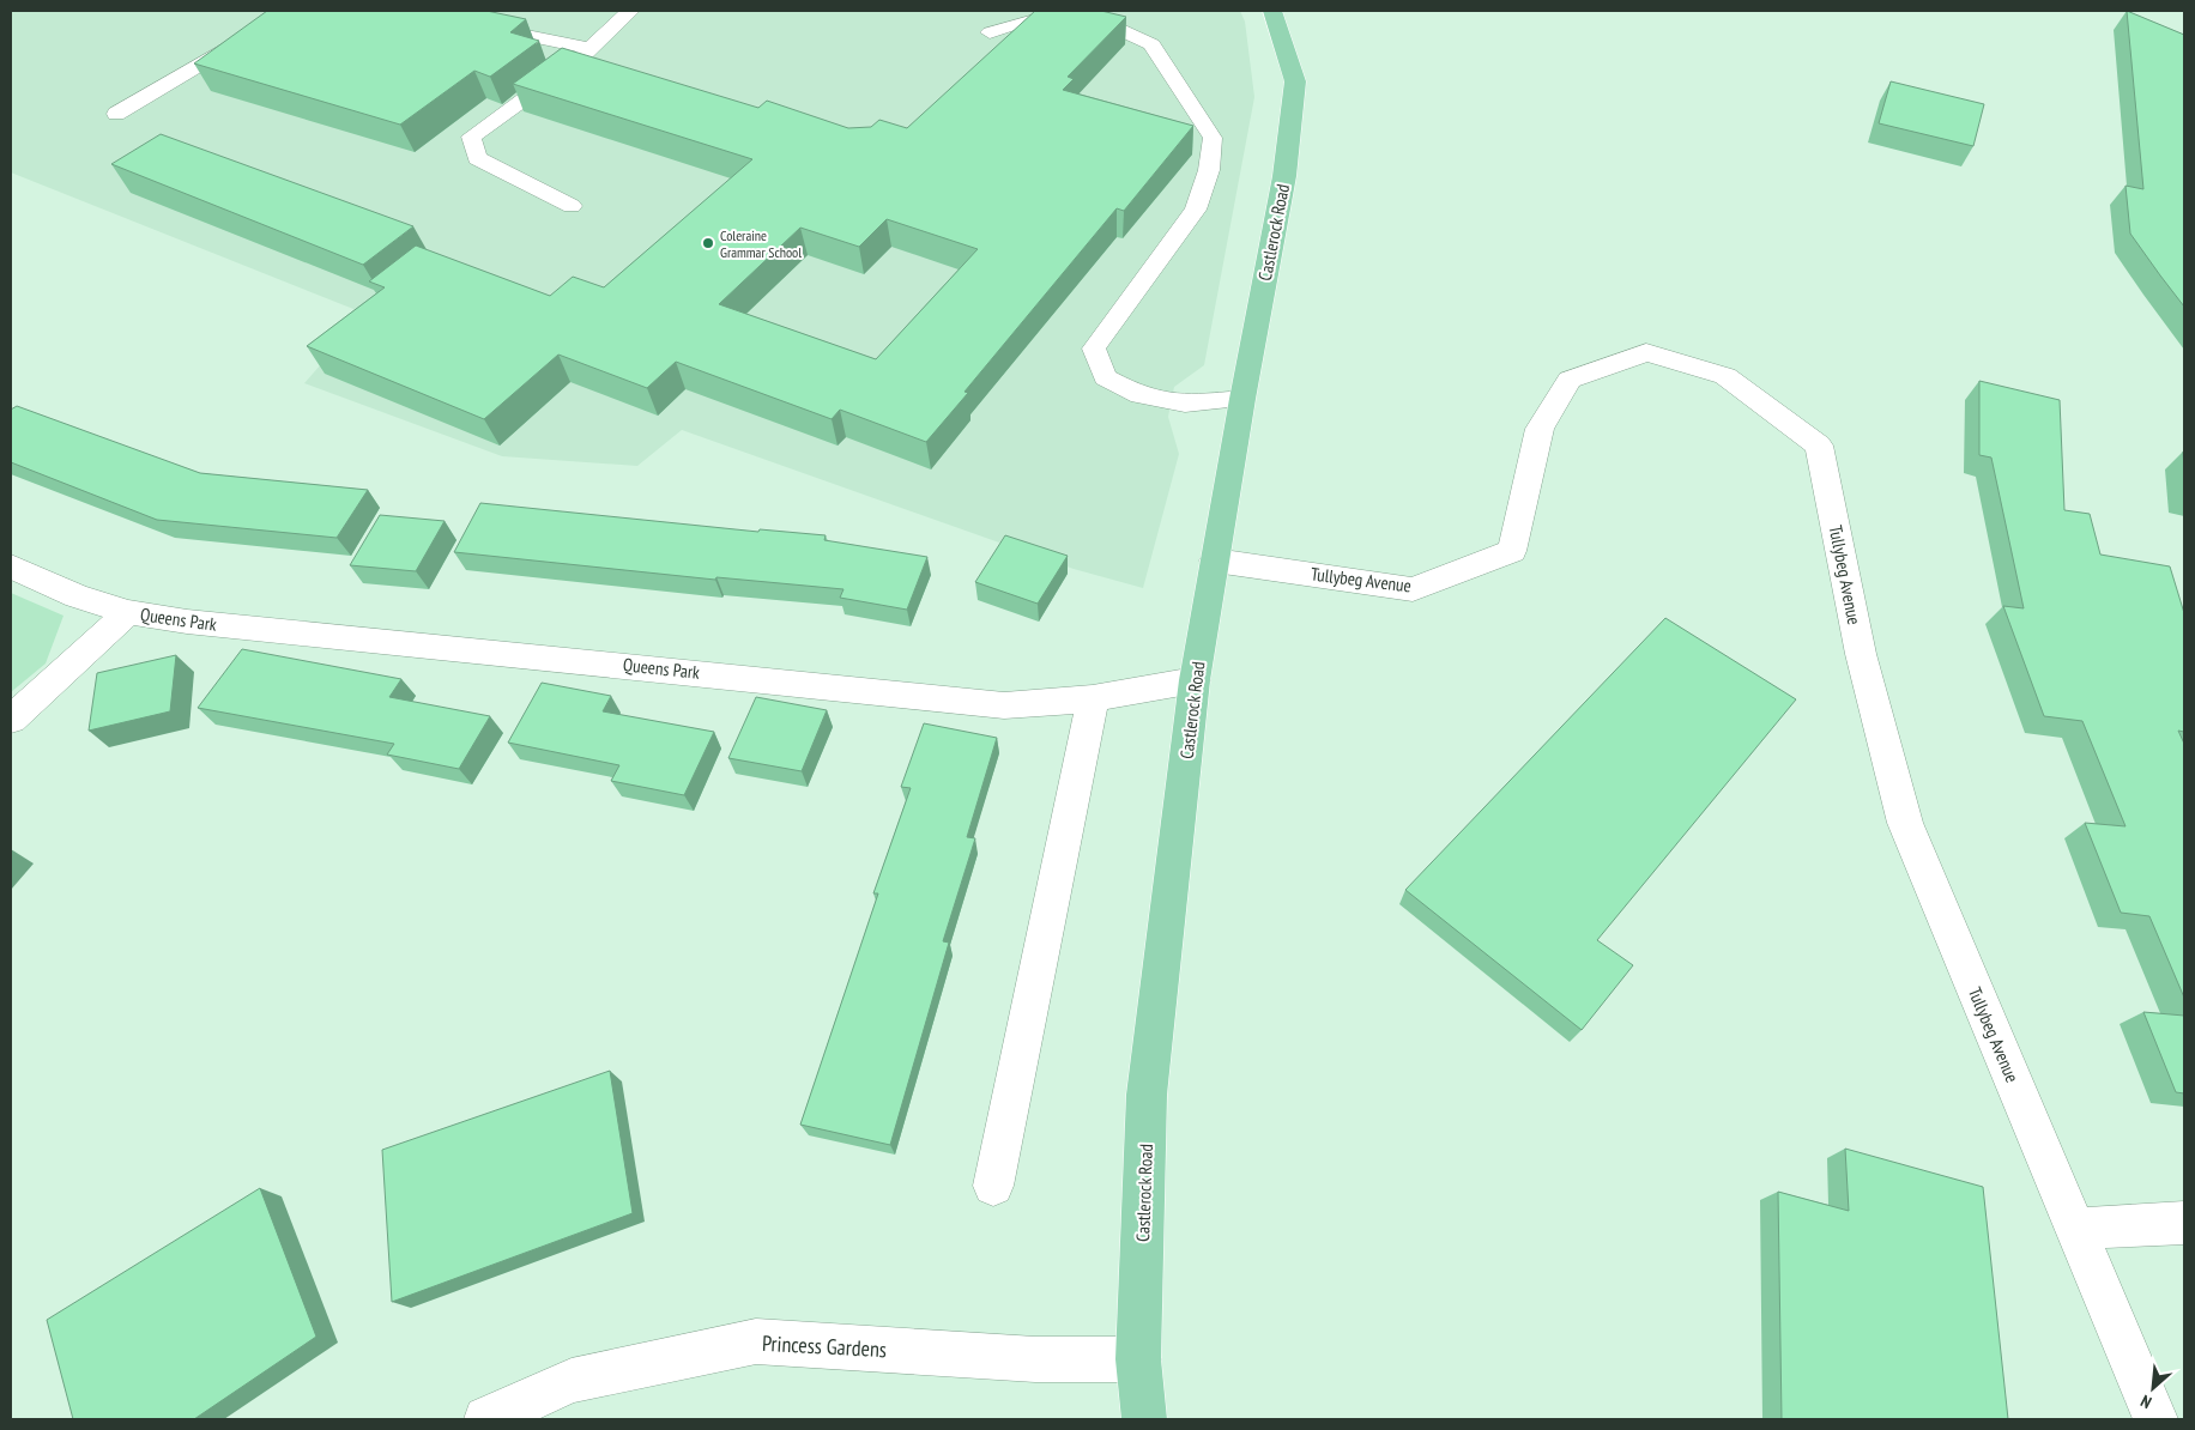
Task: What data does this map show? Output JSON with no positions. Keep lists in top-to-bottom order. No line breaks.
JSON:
{"streets":{"main road":["Castlerock Road"],"street":["Tullybeg Avenue","Queens Park","Princess Gardens"]},"crossings":[["Castlerock Road","Tullybeg Avenue"],["Castlerock Road","Queens Park"],["Castlerock Road","Princess Gardens"]],"places":["Coleraine Grammar School"],"north":"bottom left"}
